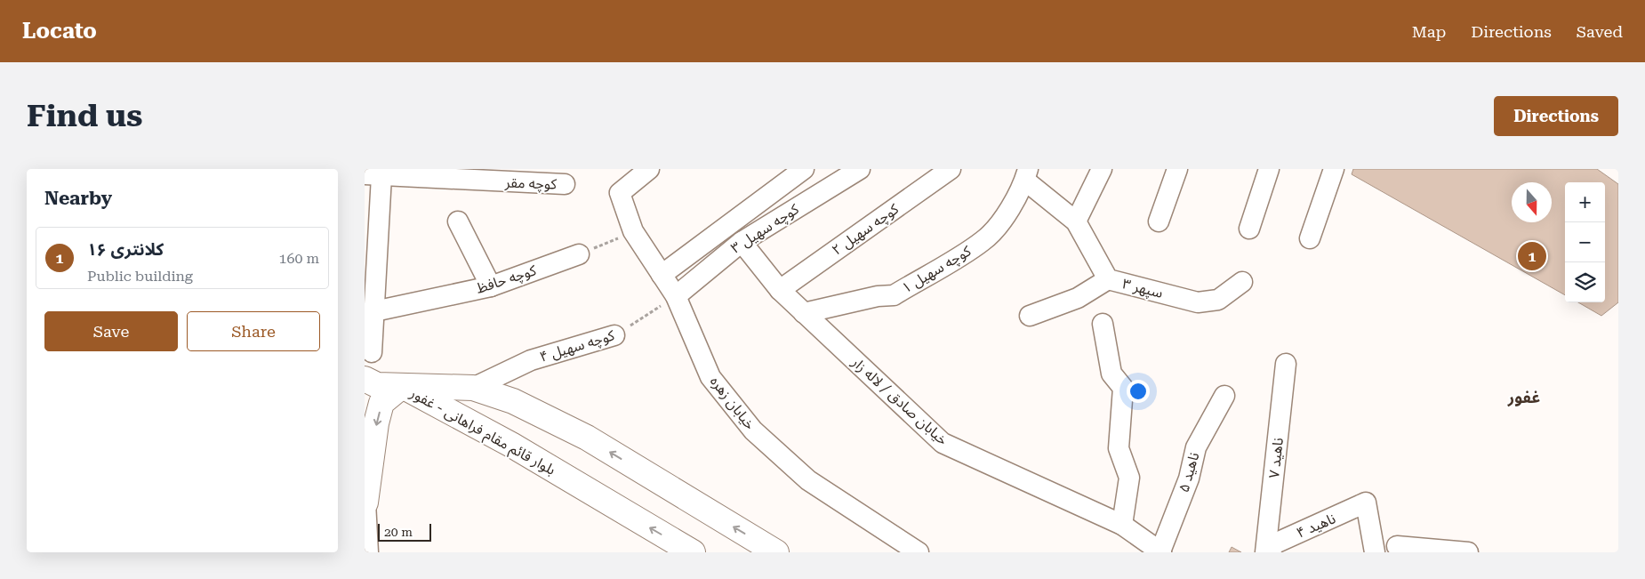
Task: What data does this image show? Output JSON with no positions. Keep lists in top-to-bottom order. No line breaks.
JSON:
{"streets":{"main road":["بلوار قائم مقام فراهانی - غفور"],"street":["کوچه مقر","کوچه سهیل ۳","کوچه سهیل ۲","کوچه سهیل ۱","کوچه حافظ","سپهر ۳","کوچه سهیل ۴","خیابان صادق / لاله زار","خیابان زهره","ناهید ۷","ناهید ۵","ناهید ۴"]},"crossings":[["کوچه سهیل ۳","کوچه سهیل ۴"],["کوچه سهیل ۳","خیابان صادق / لاله زار"],["کوچه سهیل ۳","خیابان زهره"],["کوچه سهیل ۲","خیابان صادق / لاله زار"],["کوچه سهیل ۱","خیابان صادق / لاله زار"],["کوچه سهیل ۴","خیابان زهره"],["کوچه سهیل ۴","بلوار قائم مقام فراهانی - غفور"],["خیابان صادق / لاله زار","ناهید ۵"]],"one_way":["بلوار قائم مقام فراهانی - غفور"],"districts":["غفور"],"scale_bar":"20 m","north":"bottom","page":{"header":"Locato","nav":["Map","Directions","Saved"],"buttons":["Directions",["Save","Share"]],"title":"Find us","heading":"Nearby","map_buttons":["+","−"],"list":[{"mark":"1","name":"کلانتری ۱۶","note":"Public building","value":"160 m"}],"pins":"1","scale":"20 m"}}
